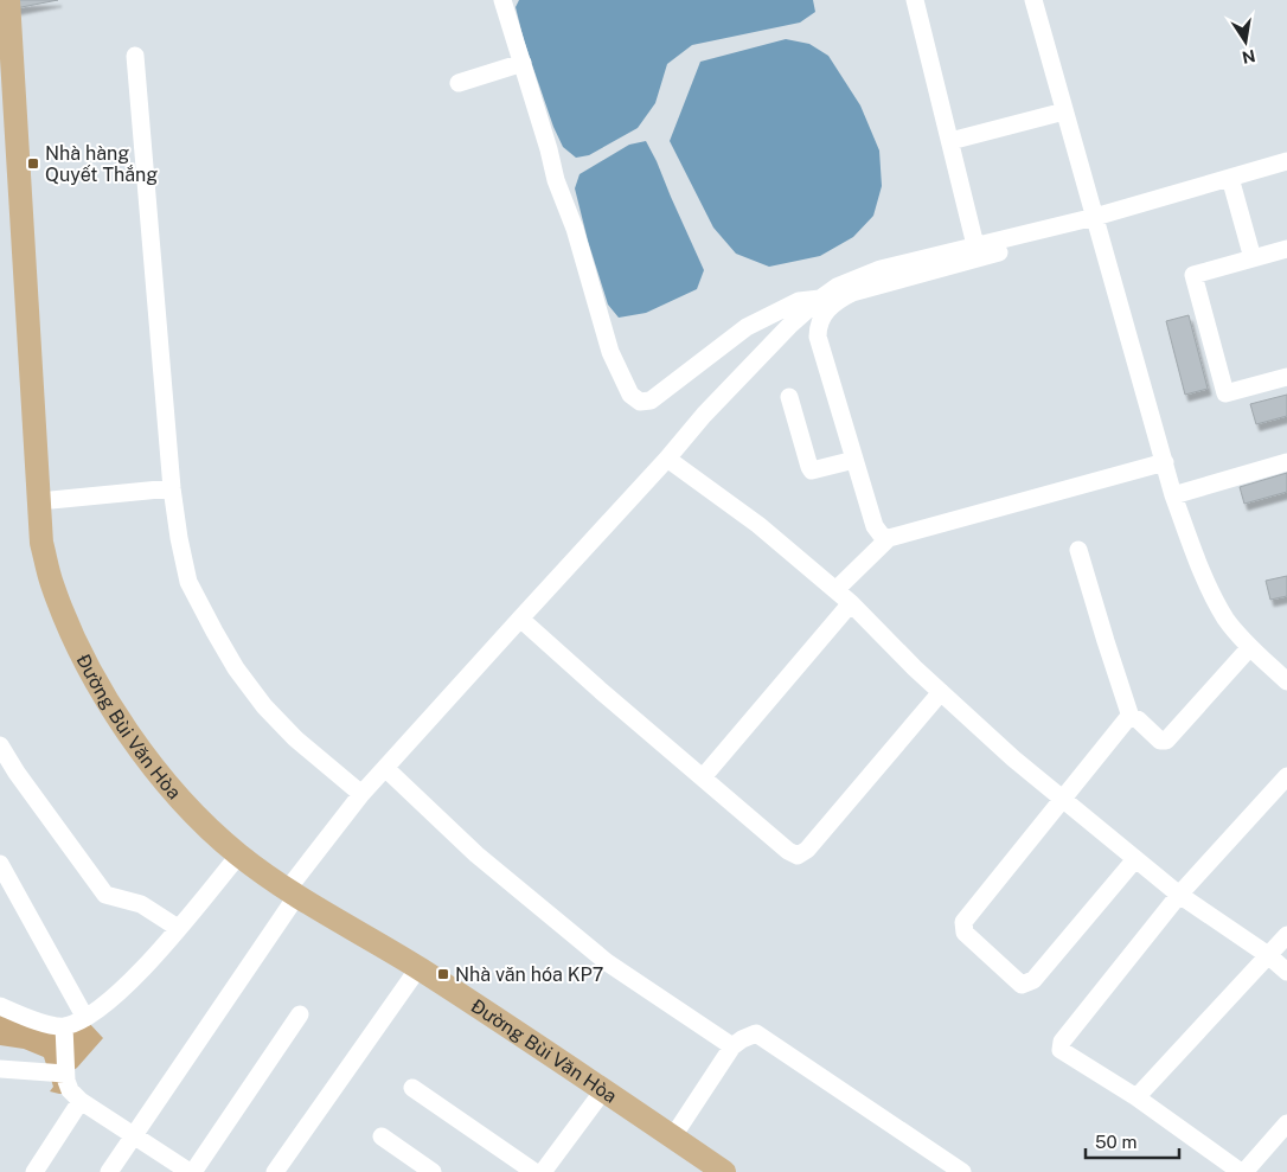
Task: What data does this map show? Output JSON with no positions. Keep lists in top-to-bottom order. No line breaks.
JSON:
{"streets":{"main road":["Đường Bùi Văn Hòa"]},"places":{"transit":["Nhà hàng Quyết Thắng","Nhà văn hóa KP7"]},"scale_bar":"50 m","north":"bottom"}
